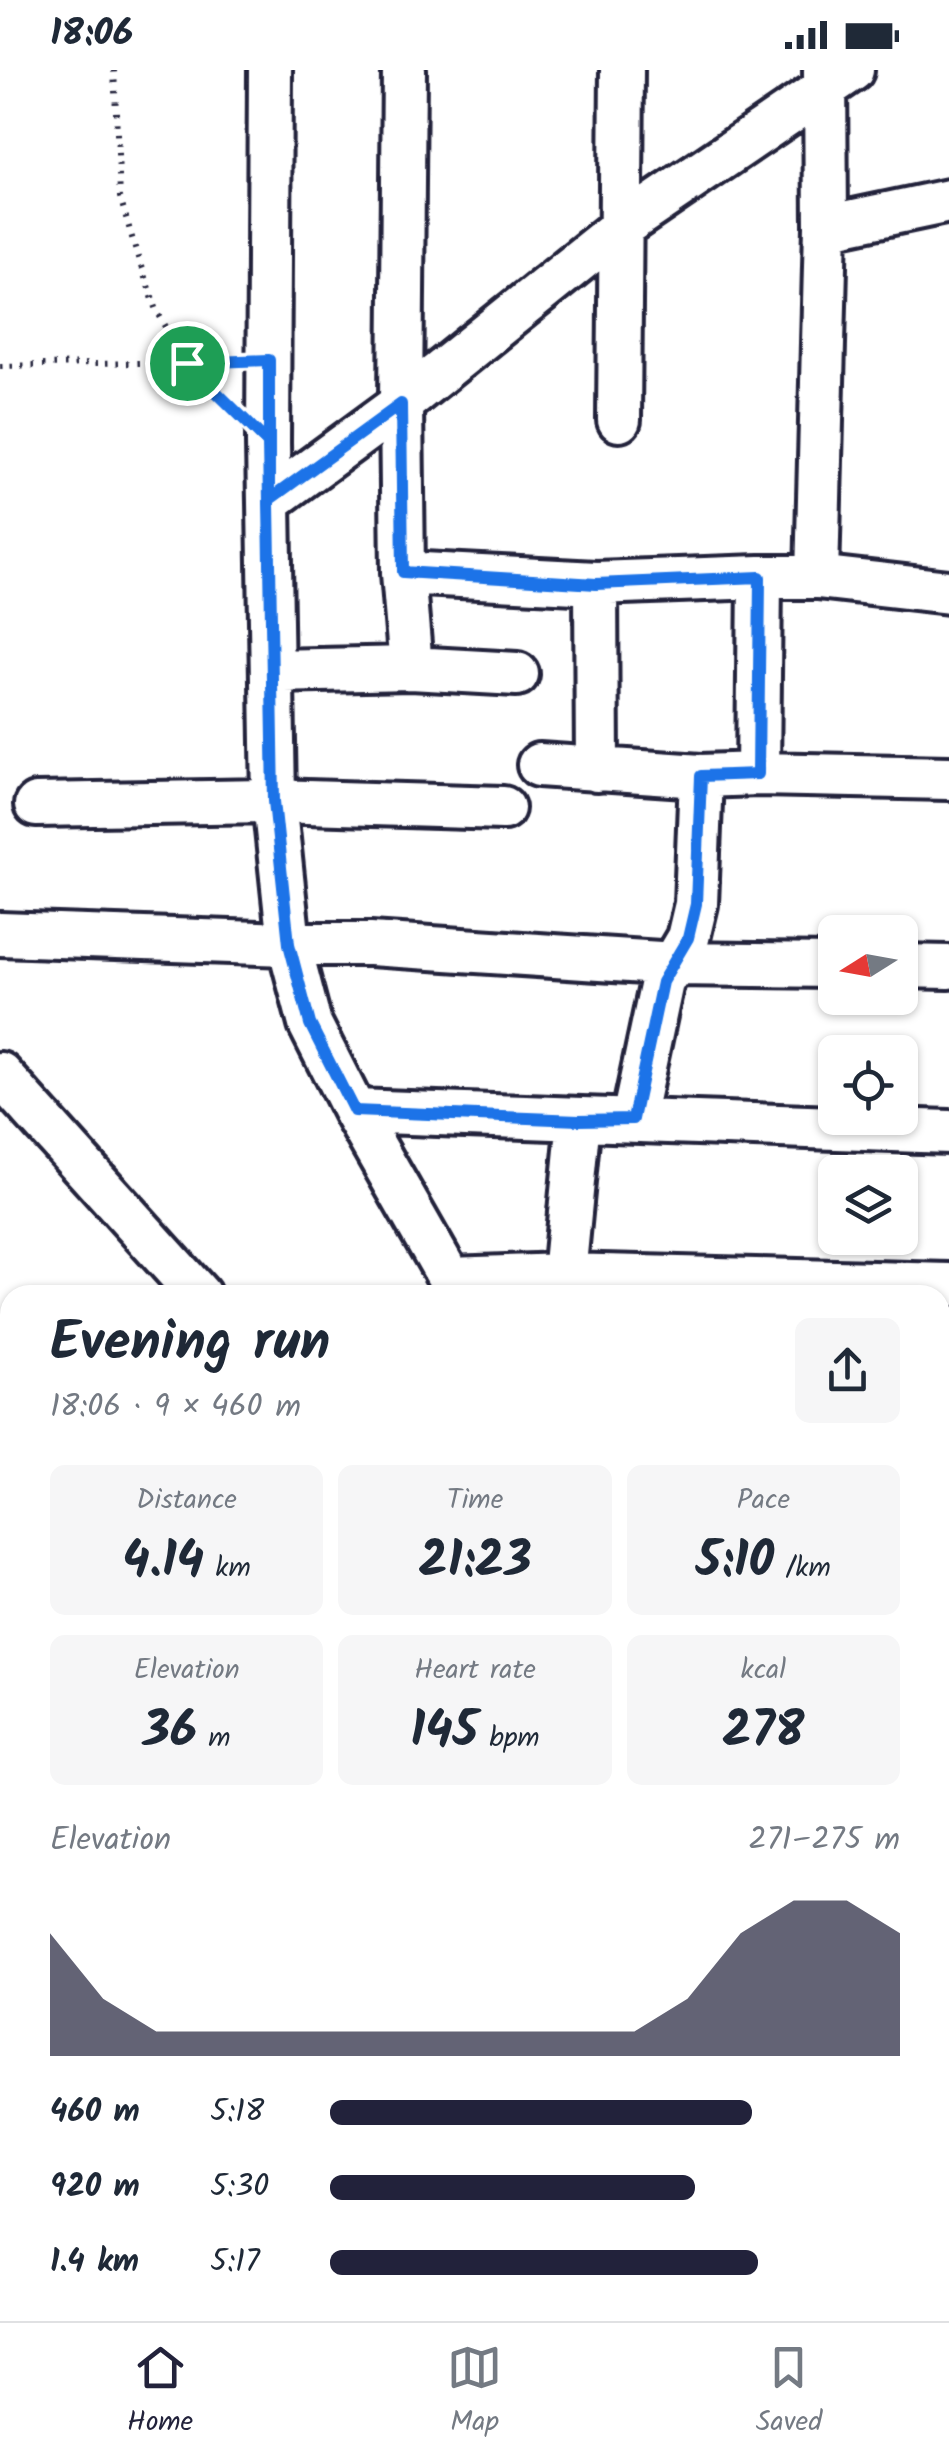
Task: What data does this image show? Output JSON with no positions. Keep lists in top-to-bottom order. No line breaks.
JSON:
{"north":"left","page":{"status":"18:06","heading":["Evening run","18:06 · 9 × 460 m"],"stats":[["Distance","4.14 km"],["Time","21:23"],["Pace","5:10 /km"],["Elevation","36 m"],["Heart rate","145 bpm"],["kcal","278"]],"chart":["Elevation","271–275 m"],"list":[{"name":"460 m","note":"5:18"},{"name":"920 m","note":"5:30"},{"name":"1.4 km","note":"5:17"}],"tabs":["Home","Map","Saved"]}}
